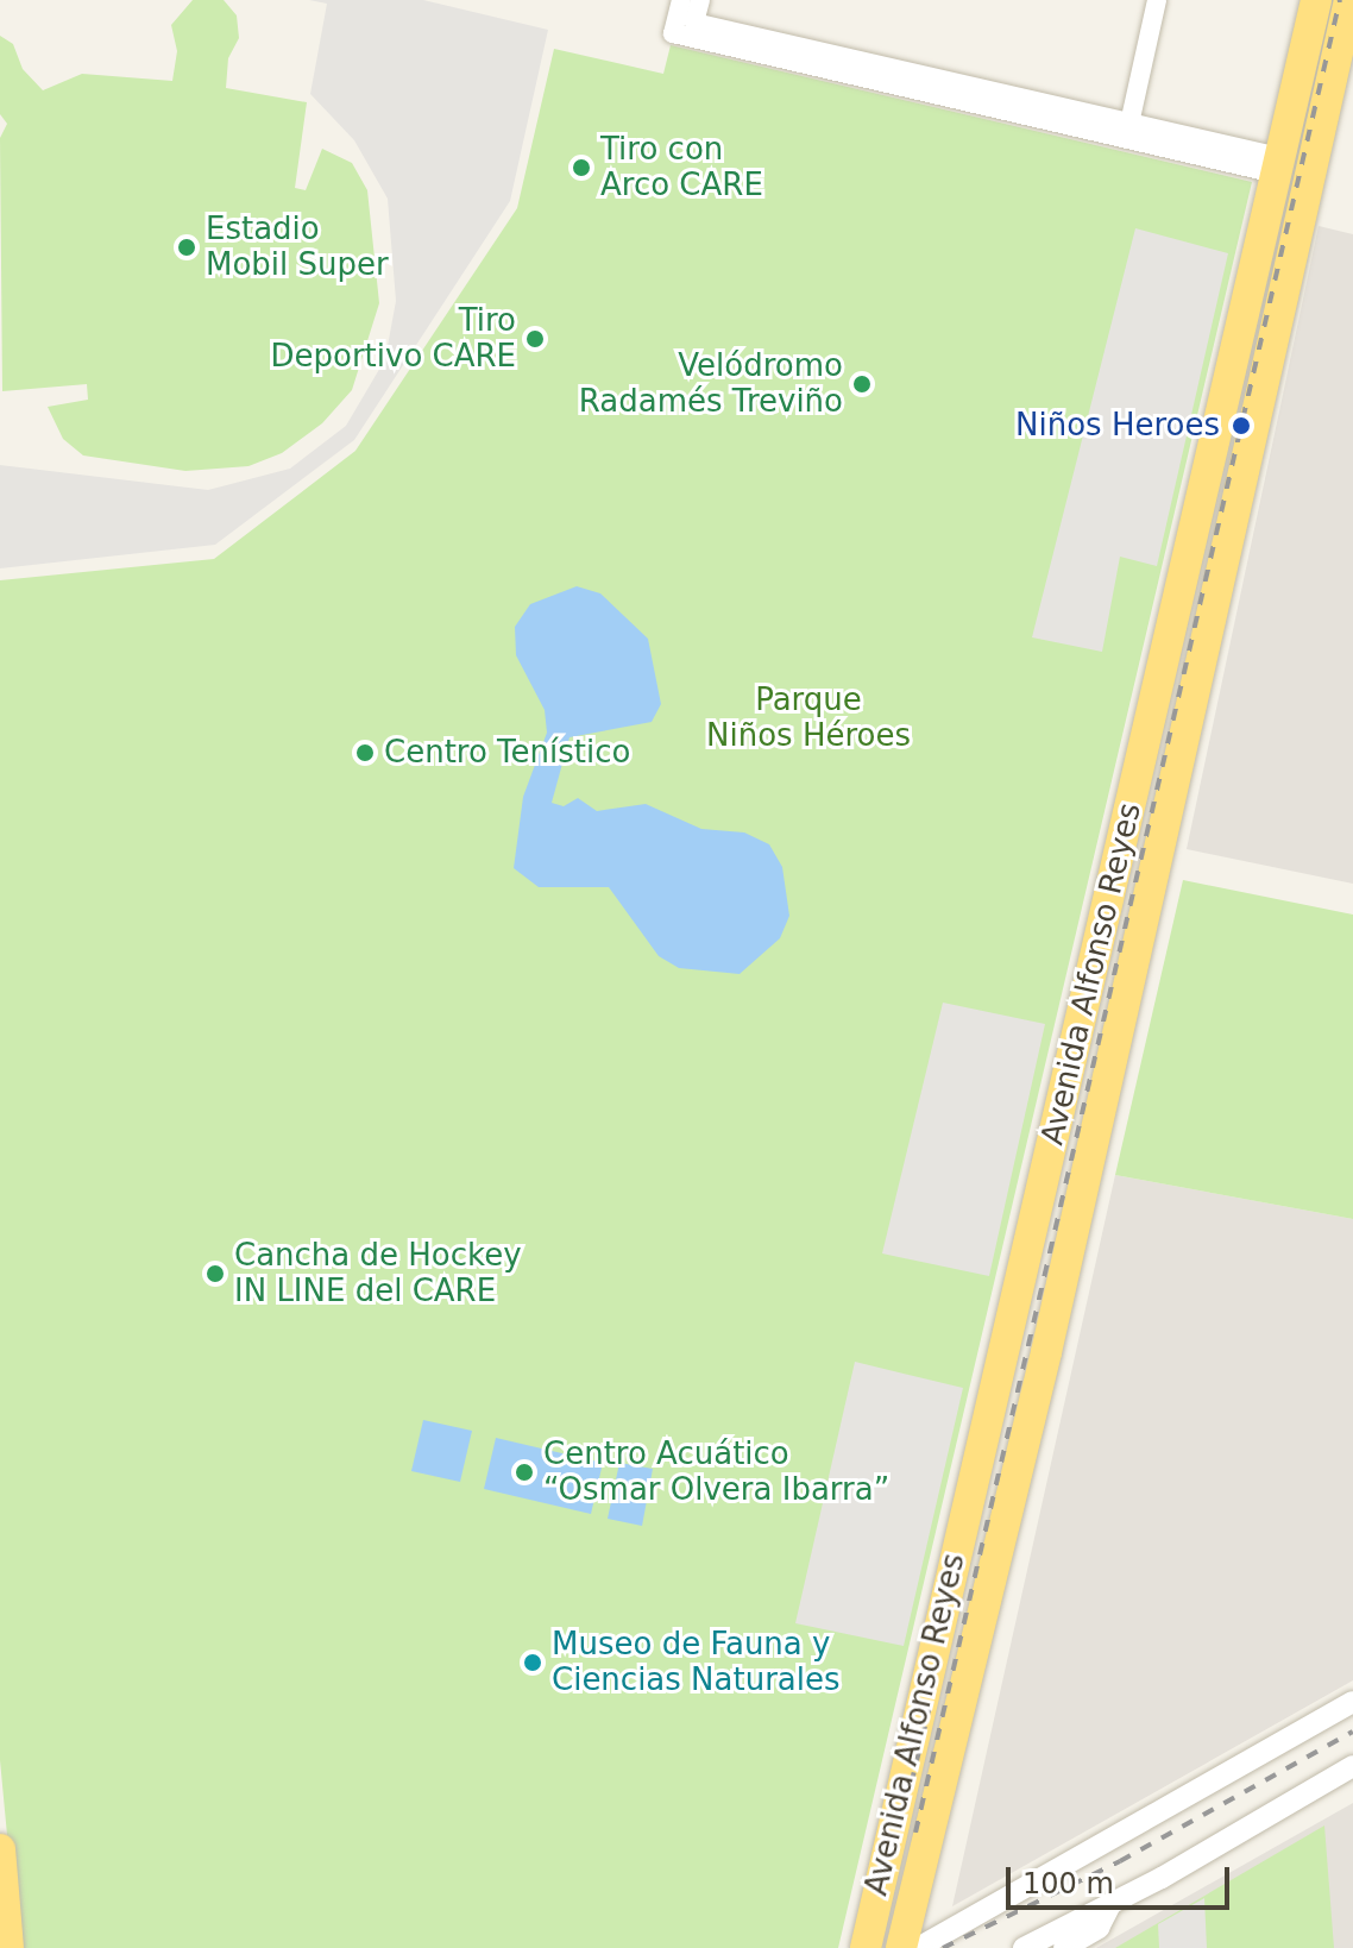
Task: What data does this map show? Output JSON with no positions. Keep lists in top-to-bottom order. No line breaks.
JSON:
{"streets":{"highway":["Avenida Alfonso Reyes"]},"parks":["Parque Niños Héroes"],"places":["Tiro con Arco CARE","Estadio Mobil Super","Tiro Deportivo CARE","Velódromo Radamés Treviño","Niños Heroes","Centro Tenístico","Cancha de Hockey IN LINE del CARE","Centro Acuático “Osmar Olvera Ibarra”","Museo de Fauna y Ciencias Naturales"],"scale_bar":"100 m"}
